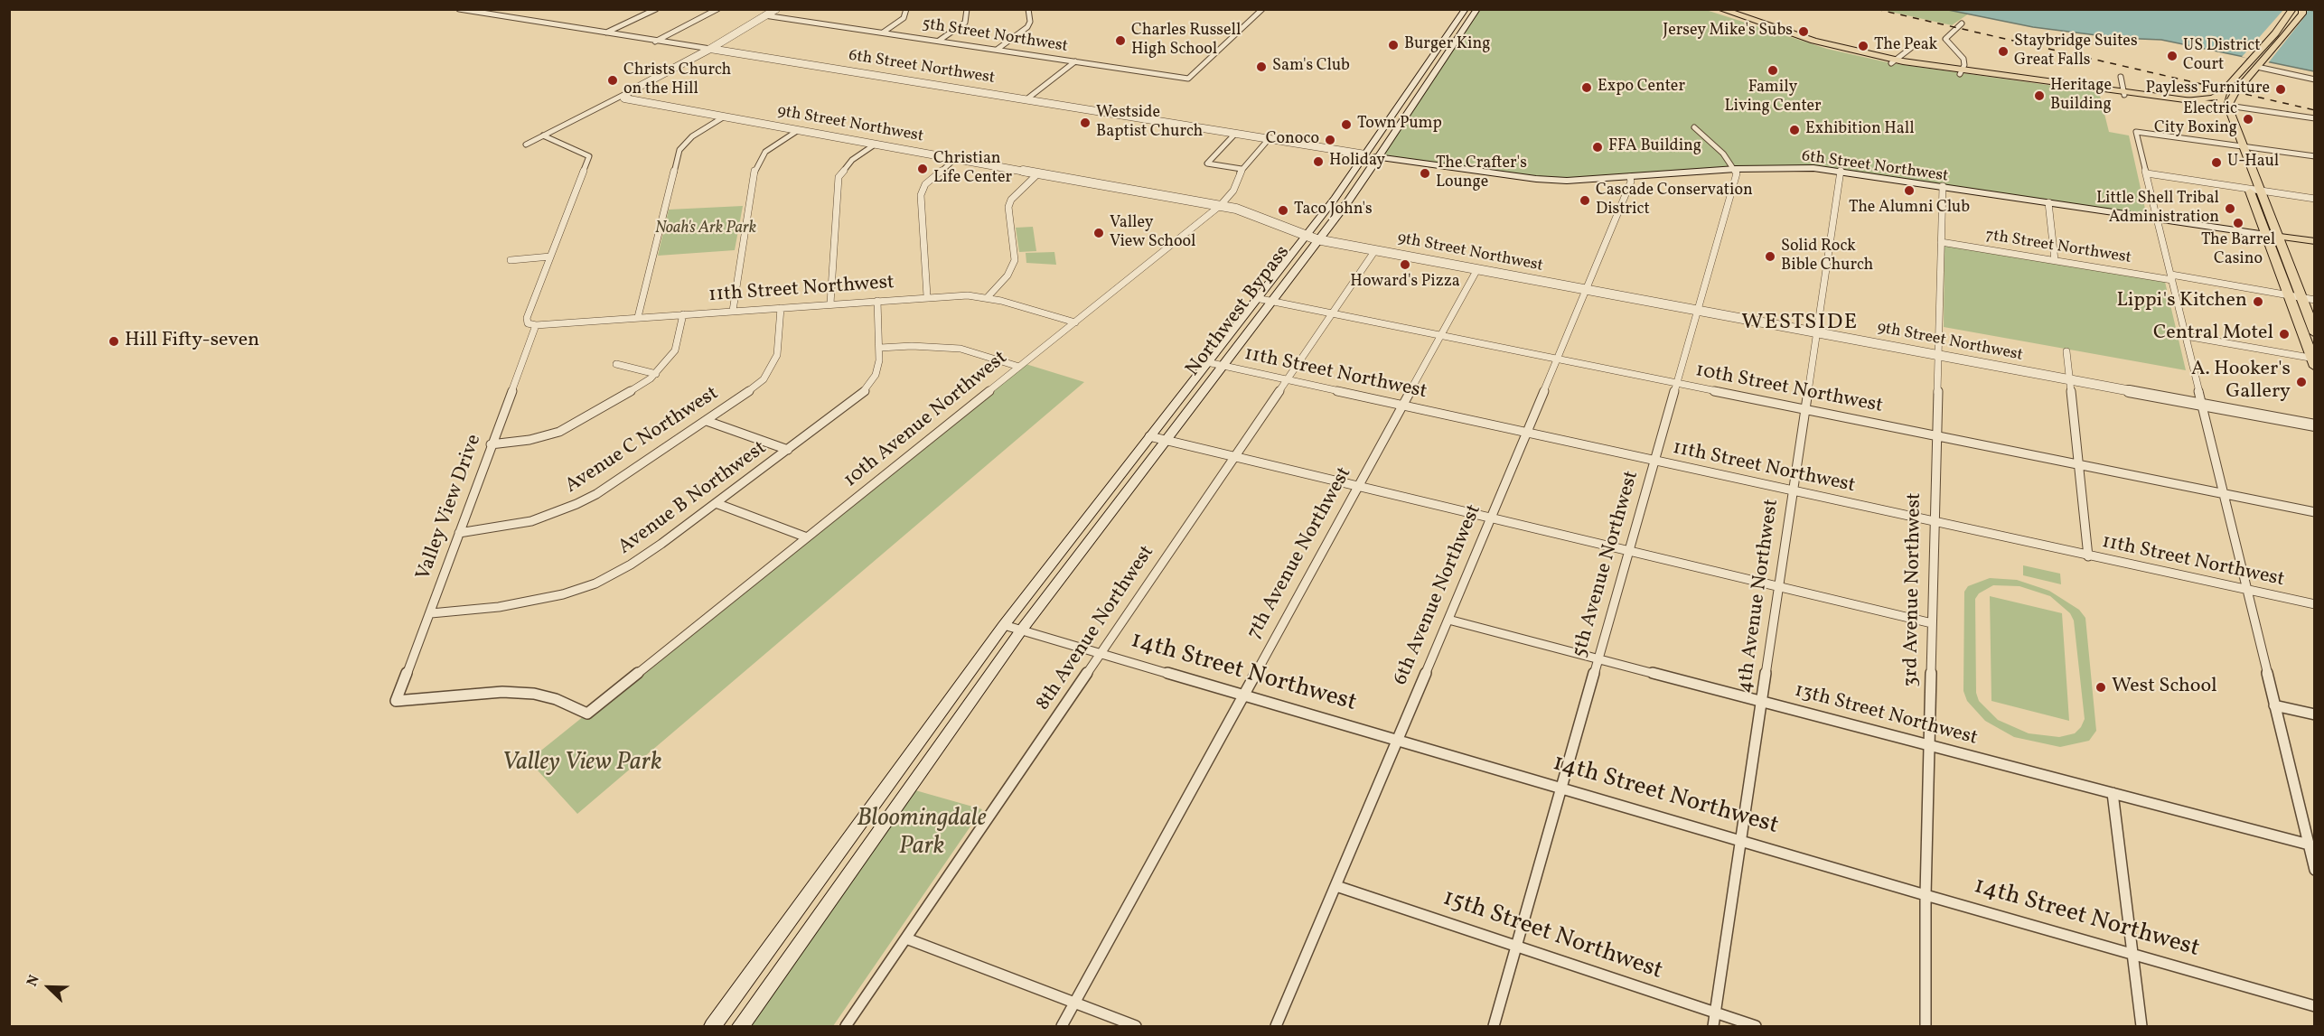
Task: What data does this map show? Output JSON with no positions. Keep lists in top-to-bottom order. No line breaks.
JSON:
{"streets":{"main road":["6th Street Northwest","Northwest Bypass"],"street":["5th Street Northwest","9th Street Northwest","7th Street Northwest","11th Street Northwest","10th Street Northwest","10th Avenue Northwest","Avenue C Northwest","Avenue B Northwest","Valley View Drive","7th Avenue Northwest","5th Avenue Northwest","3rd Avenue Northwest","6th Avenue Northwest","4th Avenue Northwest","8th Avenue Northwest","14th Street Northwest","13th Street Northwest","15th Street Northwest"]},"crossings":[["6th Street Northwest","Northwest Bypass"],["6th Street Northwest","10th Avenue Northwest"],["6th Street Northwest","5th Avenue Northwest"],["6th Street Northwest","3rd Avenue Northwest"],["6th Street Northwest","6th Avenue Northwest"],["6th Street Northwest","4th Avenue Northwest"],["9th Street Northwest","Northwest Bypass"],["9th Street Northwest","10th Avenue Northwest"],["9th Street Northwest","7th Avenue Northwest"],["9th Street Northwest","5th Avenue Northwest"],["9th Street Northwest","3rd Avenue Northwest"],["9th Street Northwest","6th Avenue Northwest"],["9th Street Northwest","4th Avenue Northwest"],["9th Street Northwest","8th Avenue Northwest"],["7th Street Northwest","3rd Avenue Northwest"],["11th Street Northwest","Northwest Bypass"],["11th Street Northwest","10th Avenue Northwest"],["11th Street Northwest","Avenue C Northwest"],["11th Street Northwest","Avenue B Northwest"],["11th Street Northwest","Valley View Drive"],["11th Street Northwest","7th Avenue Northwest"],["11th Street Northwest","5th Avenue Northwest"],["11th Street Northwest","3rd Avenue Northwest"],["11th Street Northwest","6th Avenue Northwest"],["11th Street Northwest","4th Avenue Northwest"],["11th Street Northwest","8th Avenue Northwest"],["Northwest Bypass","10th Street Northwest"],["Northwest Bypass","14th Street Northwest"],["10th Street Northwest","7th Avenue Northwest"],["10th Street Northwest","5th Avenue Northwest"],["10th Street Northwest","3rd Avenue Northwest"],["10th Street Northwest","6th Avenue Northwest"],["10th Street Northwest","4th Avenue Northwest"],["10th Street Northwest","8th Avenue Northwest"],["10th Avenue Northwest","Valley View Drive"],["Avenue C Northwest","Valley View Drive"],["Avenue B Northwest","Valley View Drive"],["7th Avenue Northwest","14th Street Northwest"],["5th Avenue Northwest","14th Street Northwest"],["5th Avenue Northwest","13th Street Northwest"],["5th Avenue Northwest","15th Street Northwest"],["3rd Avenue Northwest","14th Street Northwest"],["3rd Avenue Northwest","13th Street Northwest"],["6th Avenue Northwest","14th Street Northwest"],["6th Avenue Northwest","13th Street Northwest"],["6th Avenue Northwest","15th Street Northwest"],["4th Avenue Northwest","14th Street Northwest"],["4th Avenue Northwest","13th Street Northwest"],["4th Avenue Northwest","15th Street Northwest"],["8th Avenue Northwest","14th Street Northwest"]],"districts":["WESTSIDE"],"parks":["Noah's Ark Park","Valley View Park","Bloomingdale Park"],"places":["Jersey Mike's Subs","Charles Russell High School","Burger King","The Peak","Staybridge Suites Great Falls","US District Court","Sam's Club","Family Living Center","Christs Church on the Hill","Expo Center","Payless Furniture","Heritage Building","Electric City Boxing","Westside Baptist Church","Town Pump","Exhibition Hall","Conoco","FFA Building","Holiday","U-Haul","Christian Life Center","The Crafter's Lounge","The Alumni Club","Cascade Conservation District","Little Shell Tribal Administration","Taco John's","The Barrel Casino","Valley View School","Solid Rock Bible Church","Howard's Pizza","Lippi's Kitchen","Central Motel","Hill Fifty-seven","A. Hooker's Gallery","West School"],"north":"top left"}
